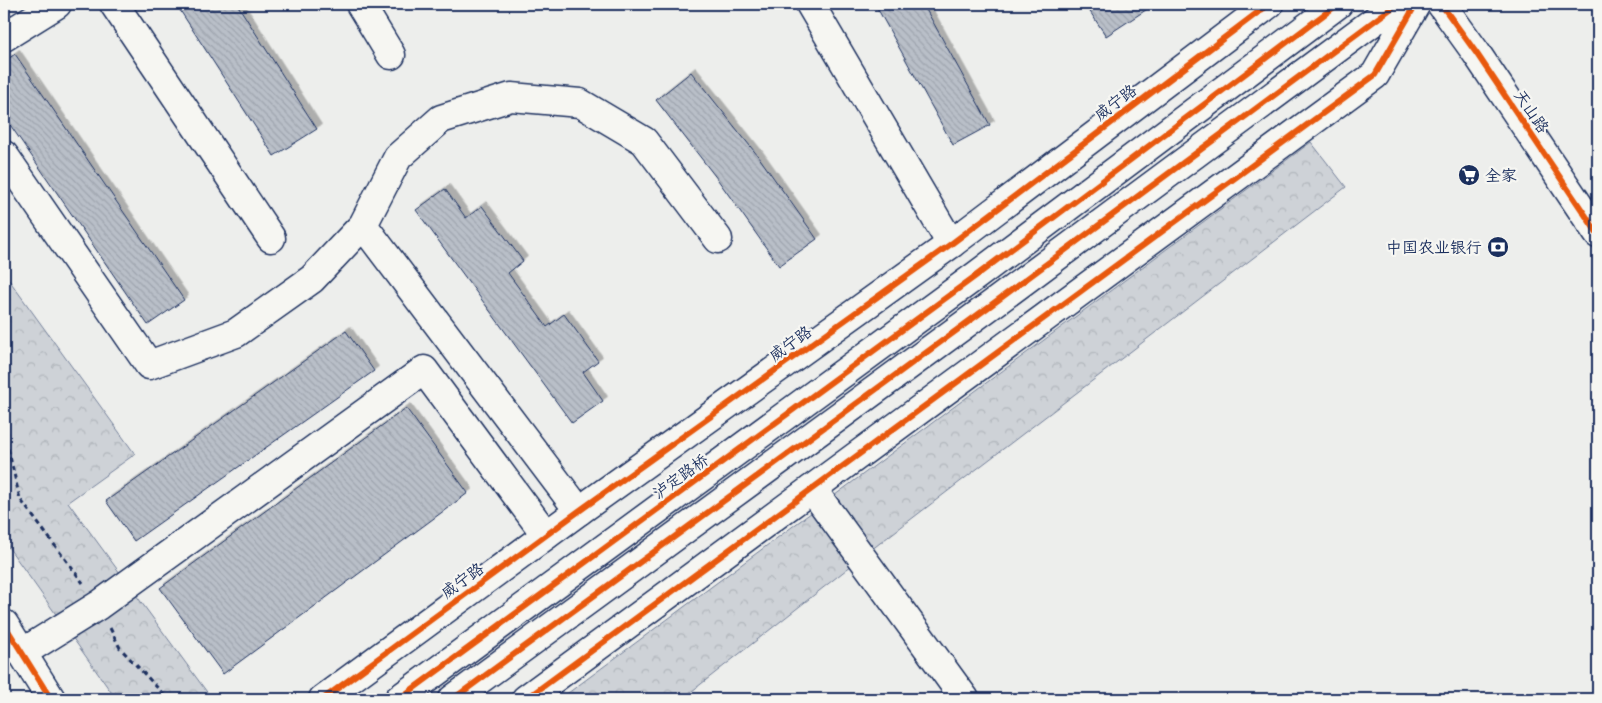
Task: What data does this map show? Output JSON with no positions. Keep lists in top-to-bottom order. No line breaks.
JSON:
{"streets":{"main road":["威宁路","天山路","泸定路桥"]},"places":{"supermarket":["全家"],"bank":["中国农业银行"]}}
